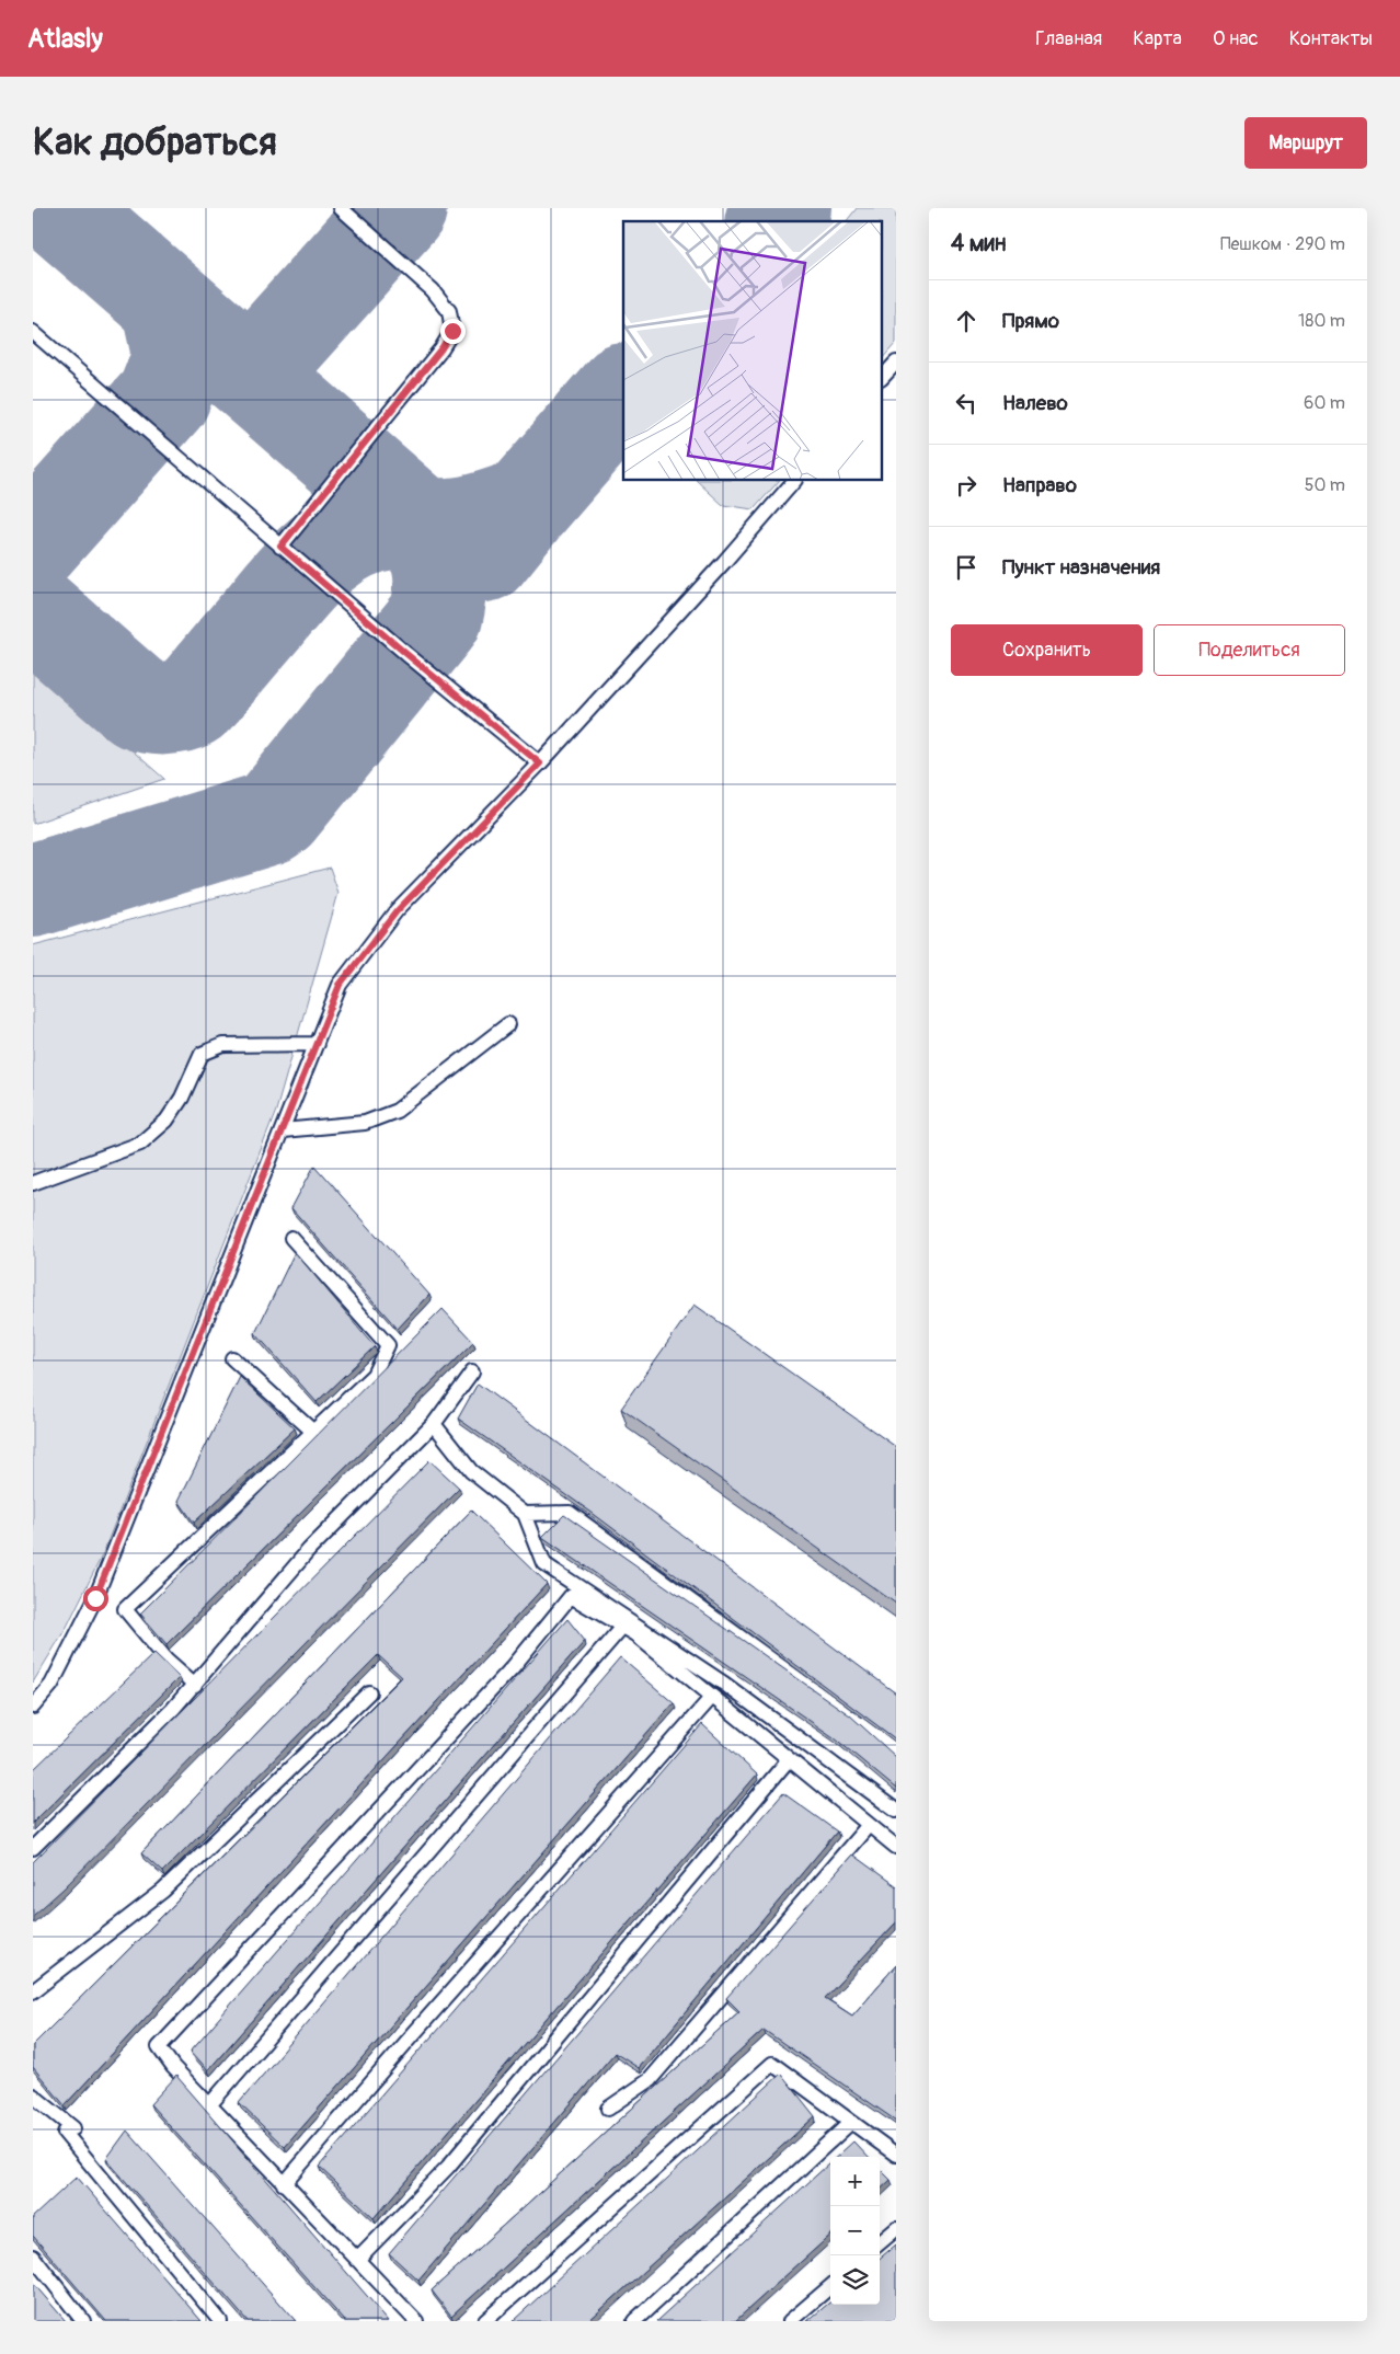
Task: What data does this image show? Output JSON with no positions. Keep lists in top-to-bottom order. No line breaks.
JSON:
{"page":{"header":"Atlasly","nav":["Главная","Карта","О нас","Контакты"],"buttons":["Маршрут",["Сохранить","Поделиться"]],"title":"Как добраться","heading":["4 мин","Пешком · 290 m"],"list":[["Прямо","180 m"],["Налево","60 m"],["Направо","50 m"],"Пункт назначения"],"map_buttons":["+","−"]}}
